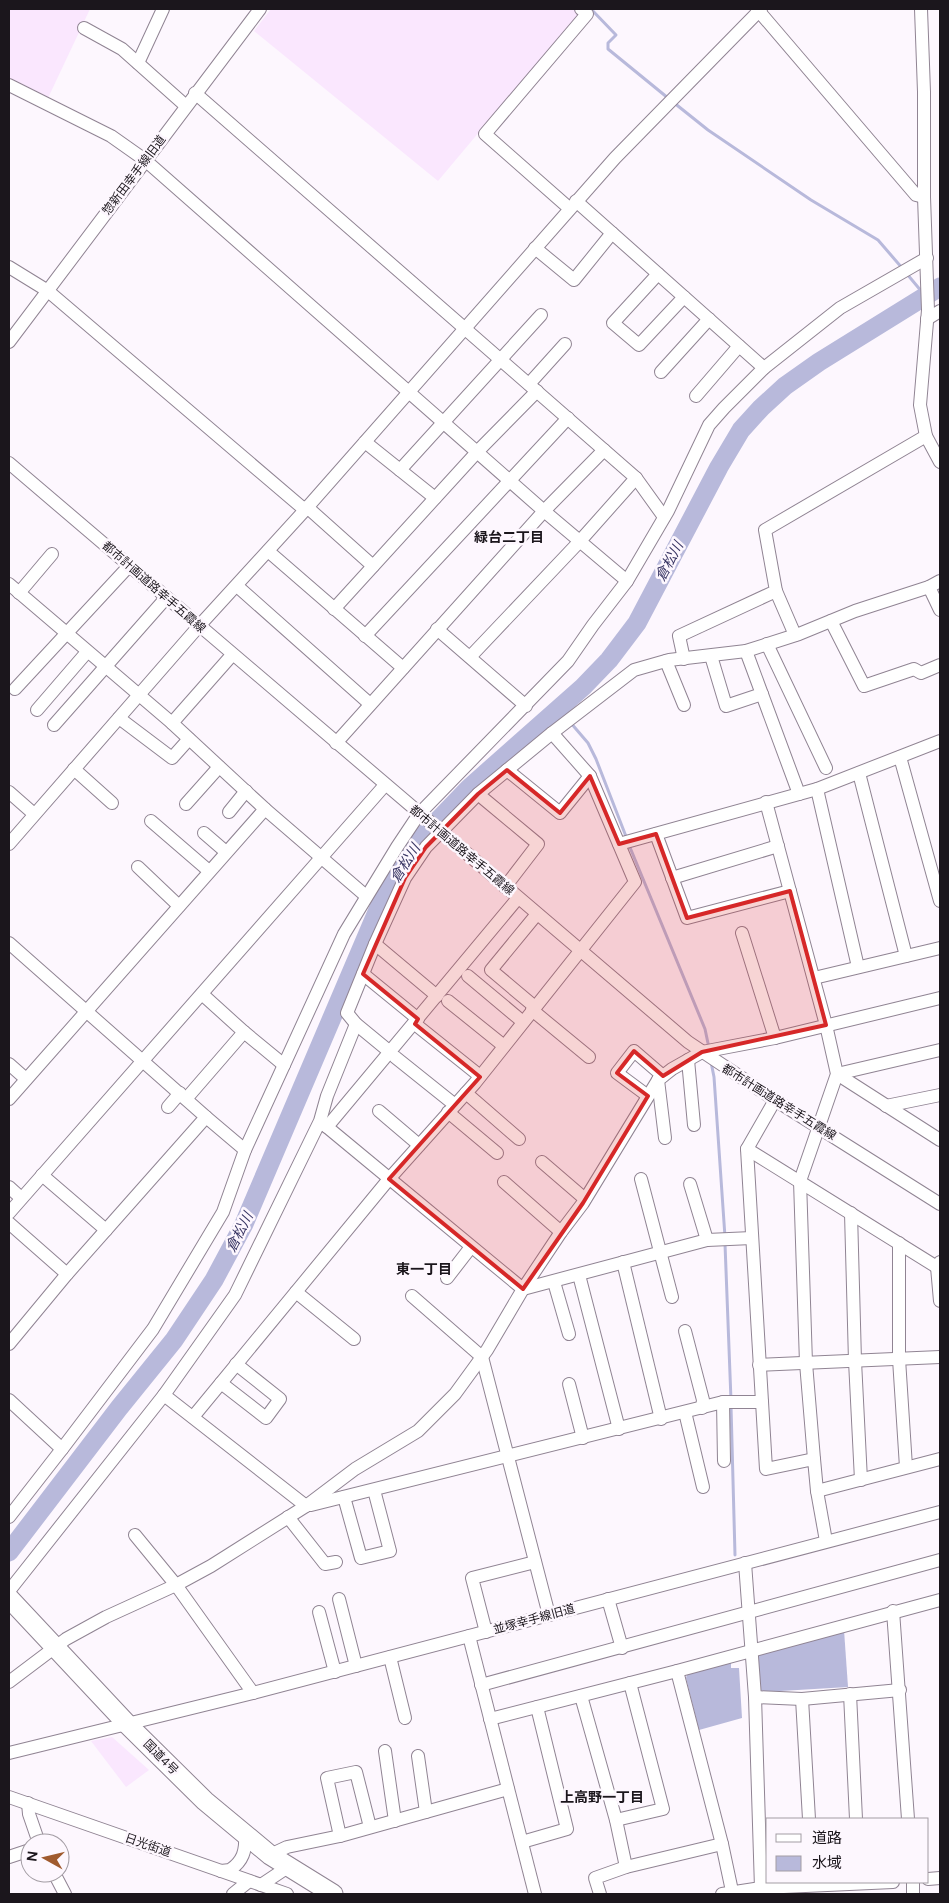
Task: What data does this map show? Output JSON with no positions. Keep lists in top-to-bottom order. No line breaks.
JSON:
{"streets":{"highway":["国道4号"],"street":["惣新田幸手線旧道","都市計画道路幸手五霞線","並塚幸手線旧道","日光街道"]},"crossings":[["並塚幸手線旧道","国道4号"]],"districts":["緑台二丁目","東一丁目","上高野一丁目"],"water":["倉松川"],"legend":["道路","水域"],"north":"left"}
